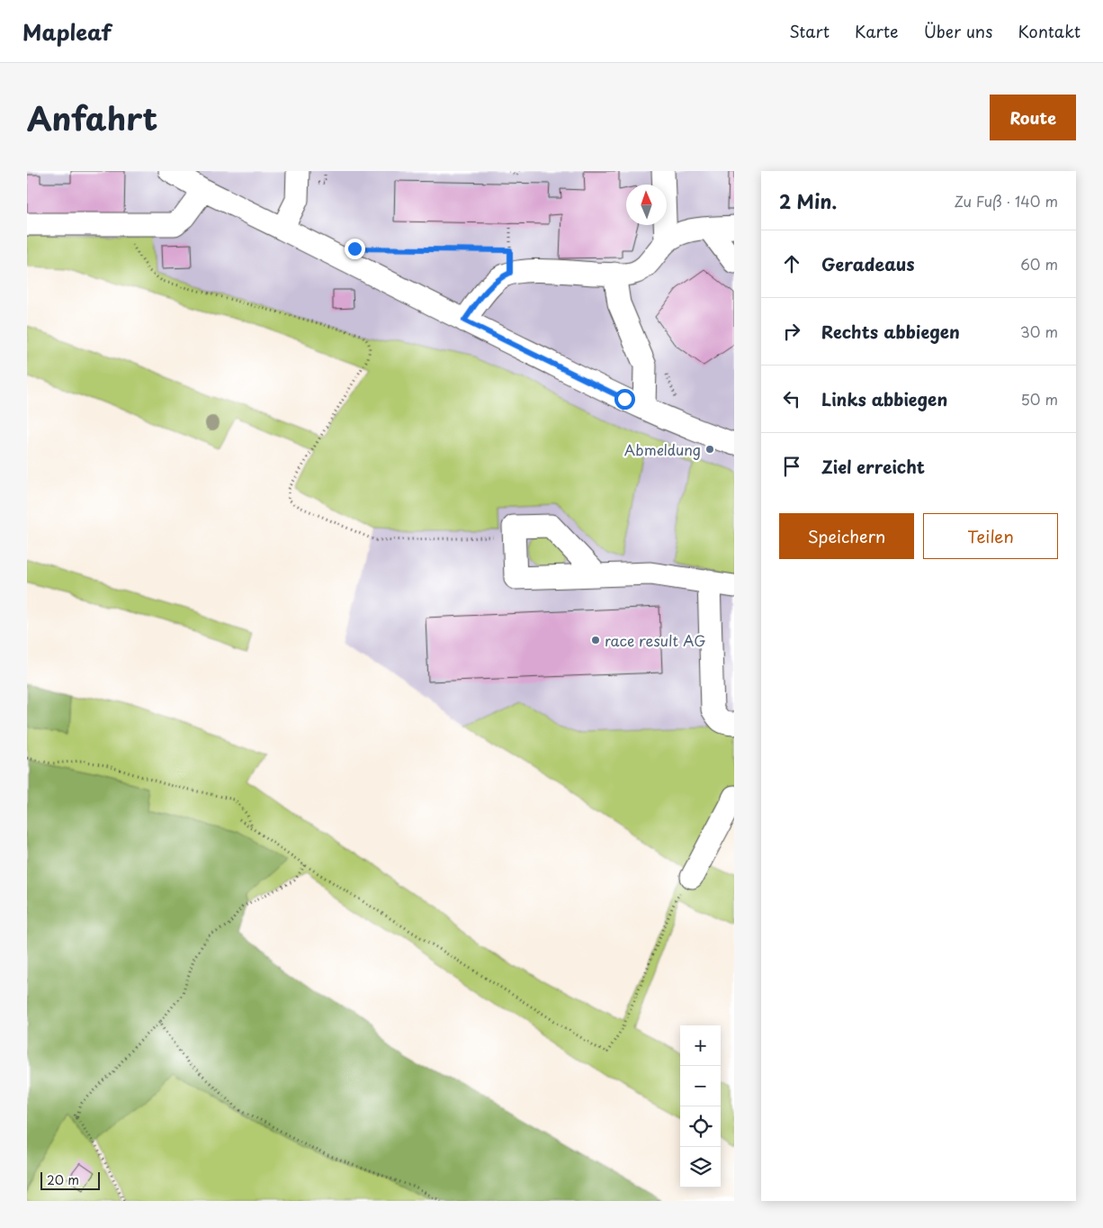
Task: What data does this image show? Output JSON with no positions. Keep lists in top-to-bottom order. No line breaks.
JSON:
{"places":["Abmeldung","race result AG"],"scale_bar":"20 m","north":"top","page":{"header":"Mapleaf","nav":["Start","Karte","Über uns","Kontakt"],"title":"Anfahrt","buttons":["Route",["Speichern","Teilen"]],"heading":["2 Min.","Zu Fuß · 140 m"],"list":[["Geradeaus","60 m"],["Rechts abbiegen","30 m"],["Links abbiegen","50 m"],"Ziel erreicht"],"map_buttons":["+","−"],"scale":"20 m"}}
